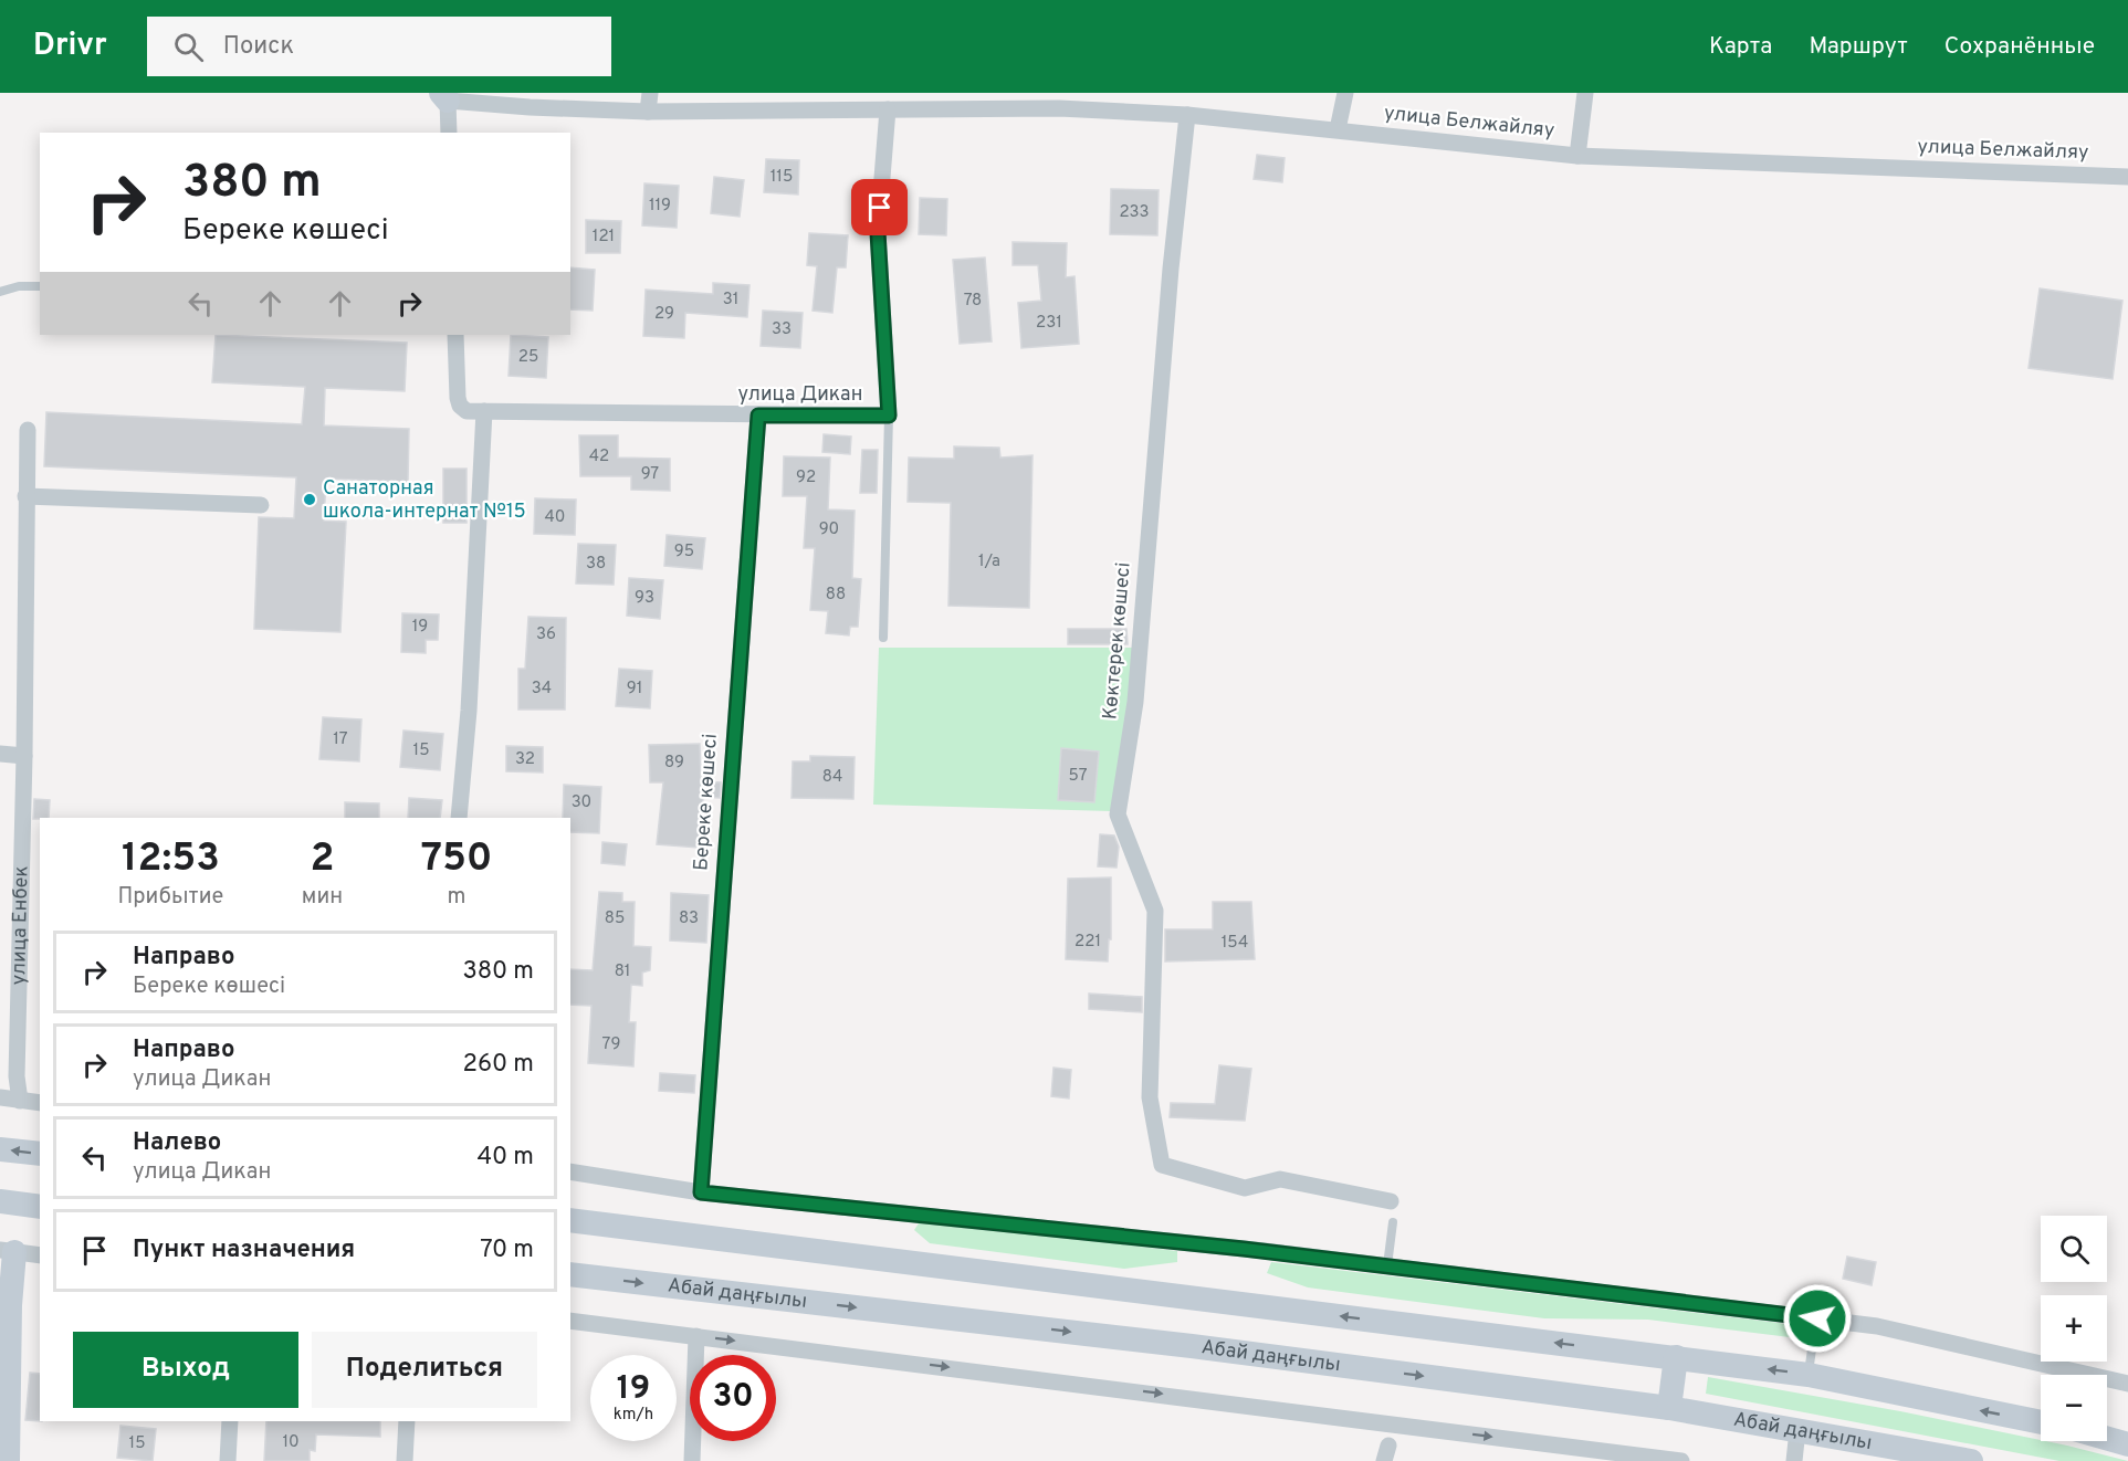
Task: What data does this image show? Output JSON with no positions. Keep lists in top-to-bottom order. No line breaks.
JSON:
{"streets":{"main road":["Абай даңғылы"],"street":["улица Белжайляу","улица Дикан","Көктерек көшесі","Береке көшесі","улица Енбек"]},"crossings":[["улица Белжайляу","улица Дикан"],["улица Белжайляу","Көктерек көшесі"],["улица Дикан","Береке көшесі"]],"places":["Санаторная школа-интернат №15"],"house_numbers":["115","119","233","121","31","78","29","231","33","25","42","97","92","40","90","95","1/а","38","88","93","19","36","34","91","17","15","32","89","57","84","30","85","83","221","154","81","79","10","15"],"page":{"header":"Drivr","search":"Поиск","nav":["Карта","Маршрут","Сохранённые"],"turn":["380 m","Береке көшесі"],"eta":["12:53","Прибытие","2","мин","750","m"],"list":[{"name":"Направо","note":"Береке көшесі","value":"380 m"},{"name":"Направо","note":"улица Дикан","value":"260 m"},{"name":"Налево","note":"улица Дикан","value":"40 m"},{"name":"Пункт назначения","value":"70 m"}],"map_buttons":["+","−"],"buttons":["Выход","Поделиться"],"speed":"19 km/h","limit":"30"}}
